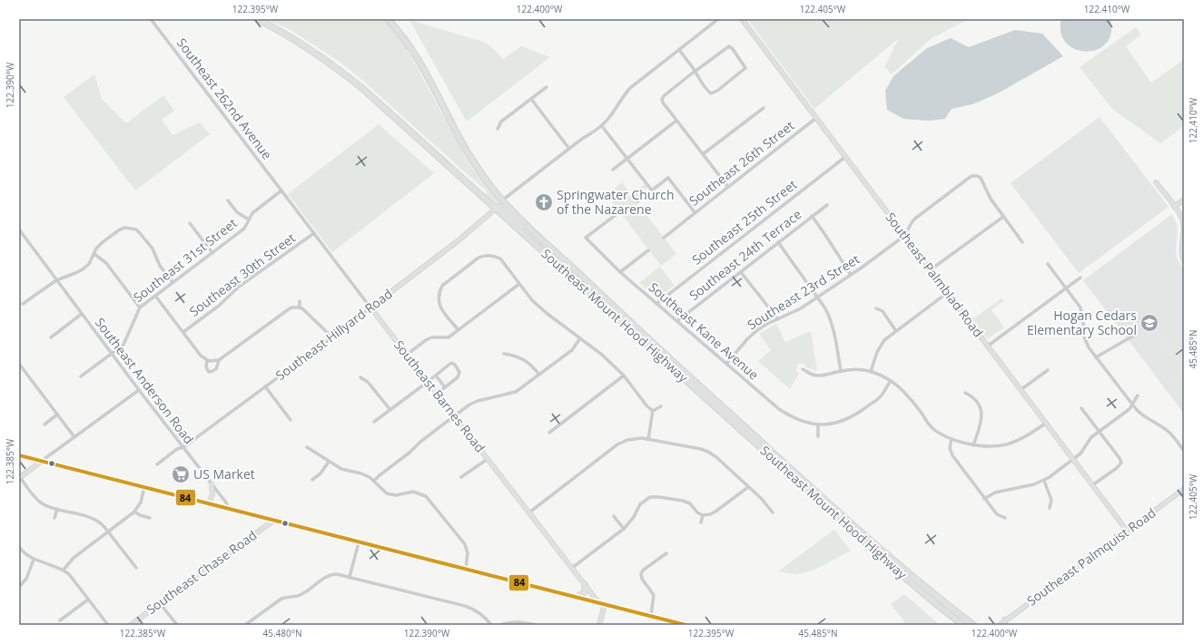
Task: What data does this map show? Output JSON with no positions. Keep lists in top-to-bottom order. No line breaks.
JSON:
{"streets":{"highway":["Southeast Mount Hood Highway"],"street":["Southeast 262nd Avenue","Southeast 26th Street","Southeast 25th Street","Southeast 24th Terrace","Southeast 31st Street","Southeast 30th Street","Southeast Palmblad Road","Southeast 23rd Street","Southeast Kane Avenue","Southeast Hillyard Road","Southeast Anderson Road","Southeast Barnes Road","Southeast Palmquist Road","Southeast Chase Road"]},"crossings":[["Southeast 262nd Avenue","Southeast 31st Street"],["Southeast 262nd Avenue","Southeast Barnes Road"],["Southeast 26th Street","Southeast Palmblad Road"],["Southeast 25th Street","Southeast Palmblad Road"],["Southeast 25th Street","Southeast Kane Avenue"],["Southeast 24th Terrace","Southeast Kane Avenue"],["Southeast 31st Street","Southeast Anderson Road"],["Southeast 31st Street","Southeast Barnes Road"],["Southeast 30th Street","Southeast Barnes Road"],["Southeast Palmblad Road","Southeast 23rd Street"],["Southeast Palmblad Road","Southeast Palmquist Road"],["Southeast 23rd Street","Southeast Kane Avenue"],["Southeast Mount Hood Highway","Southeast Hillyard Road"],["Southeast Hillyard Road","Southeast Anderson Road"],["Southeast Hillyard Road","Southeast Barnes Road"]],"places":{"church":["Springwater Church of the Nazarene"],"school or university":["Hogan Cedars Elementary School"],"supermarket":["US Market"]},"lines":["transit line 84"],"coordinates":["122.395°W","122.400°W","122.405°W","122.410°W","122.390°W","45.485°N","122.385°W","45.480°N"]}
